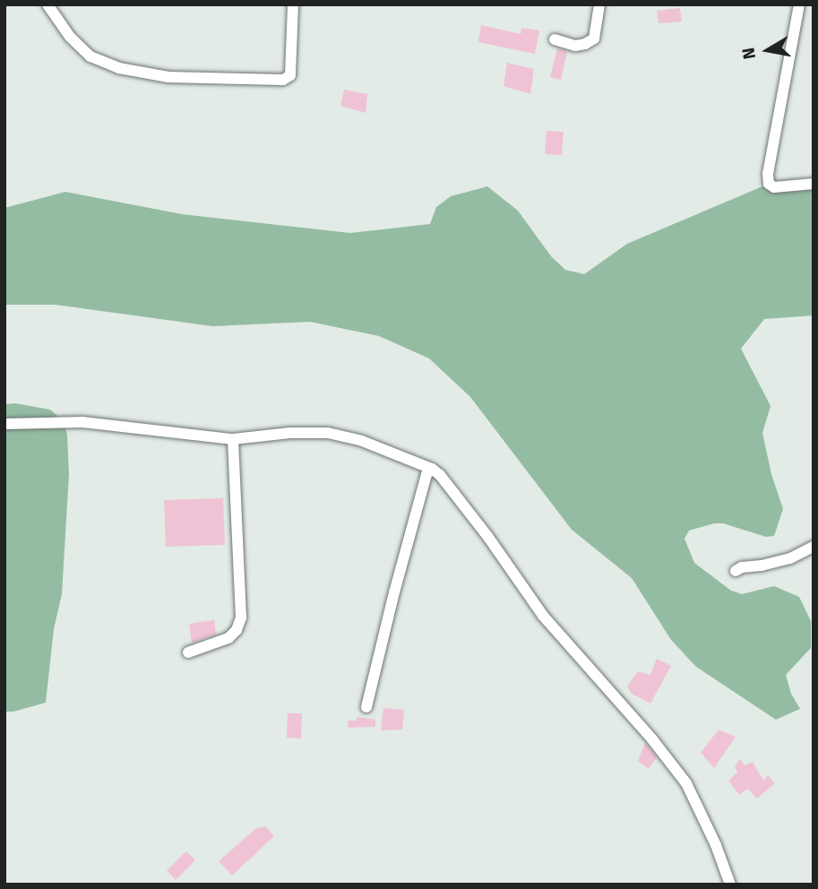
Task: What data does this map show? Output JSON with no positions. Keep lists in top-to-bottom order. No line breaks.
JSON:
{"north":"left"}
